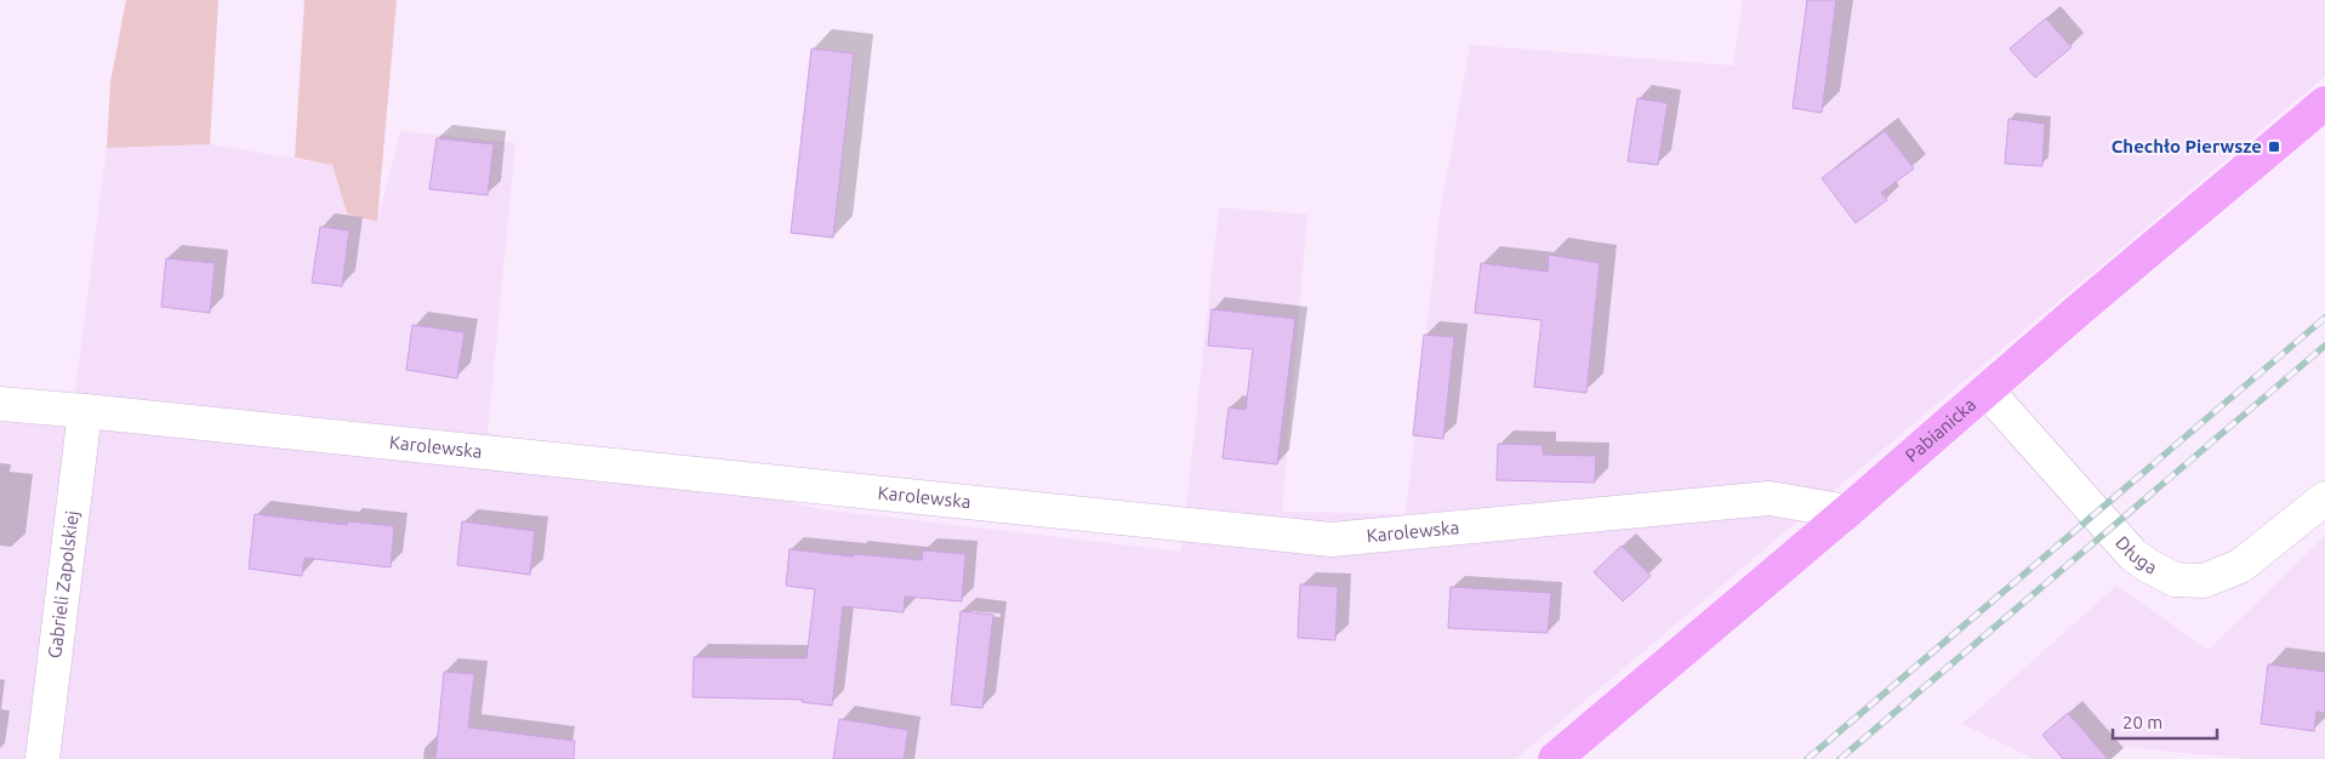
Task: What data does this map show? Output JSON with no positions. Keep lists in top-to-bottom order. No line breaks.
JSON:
{"streets":{"main road":["Pabianicka"],"street":["Karolewska","Długa","Gabrieli Zapolskiej"]},"crossings":[["Pabianicka","Karolewska"],["Pabianicka","Długa"],["Karolewska","Gabrieli Zapolskiej"]],"places":{"transit":["Chechło Pierwsze"]},"scale_bar":"20 m"}
